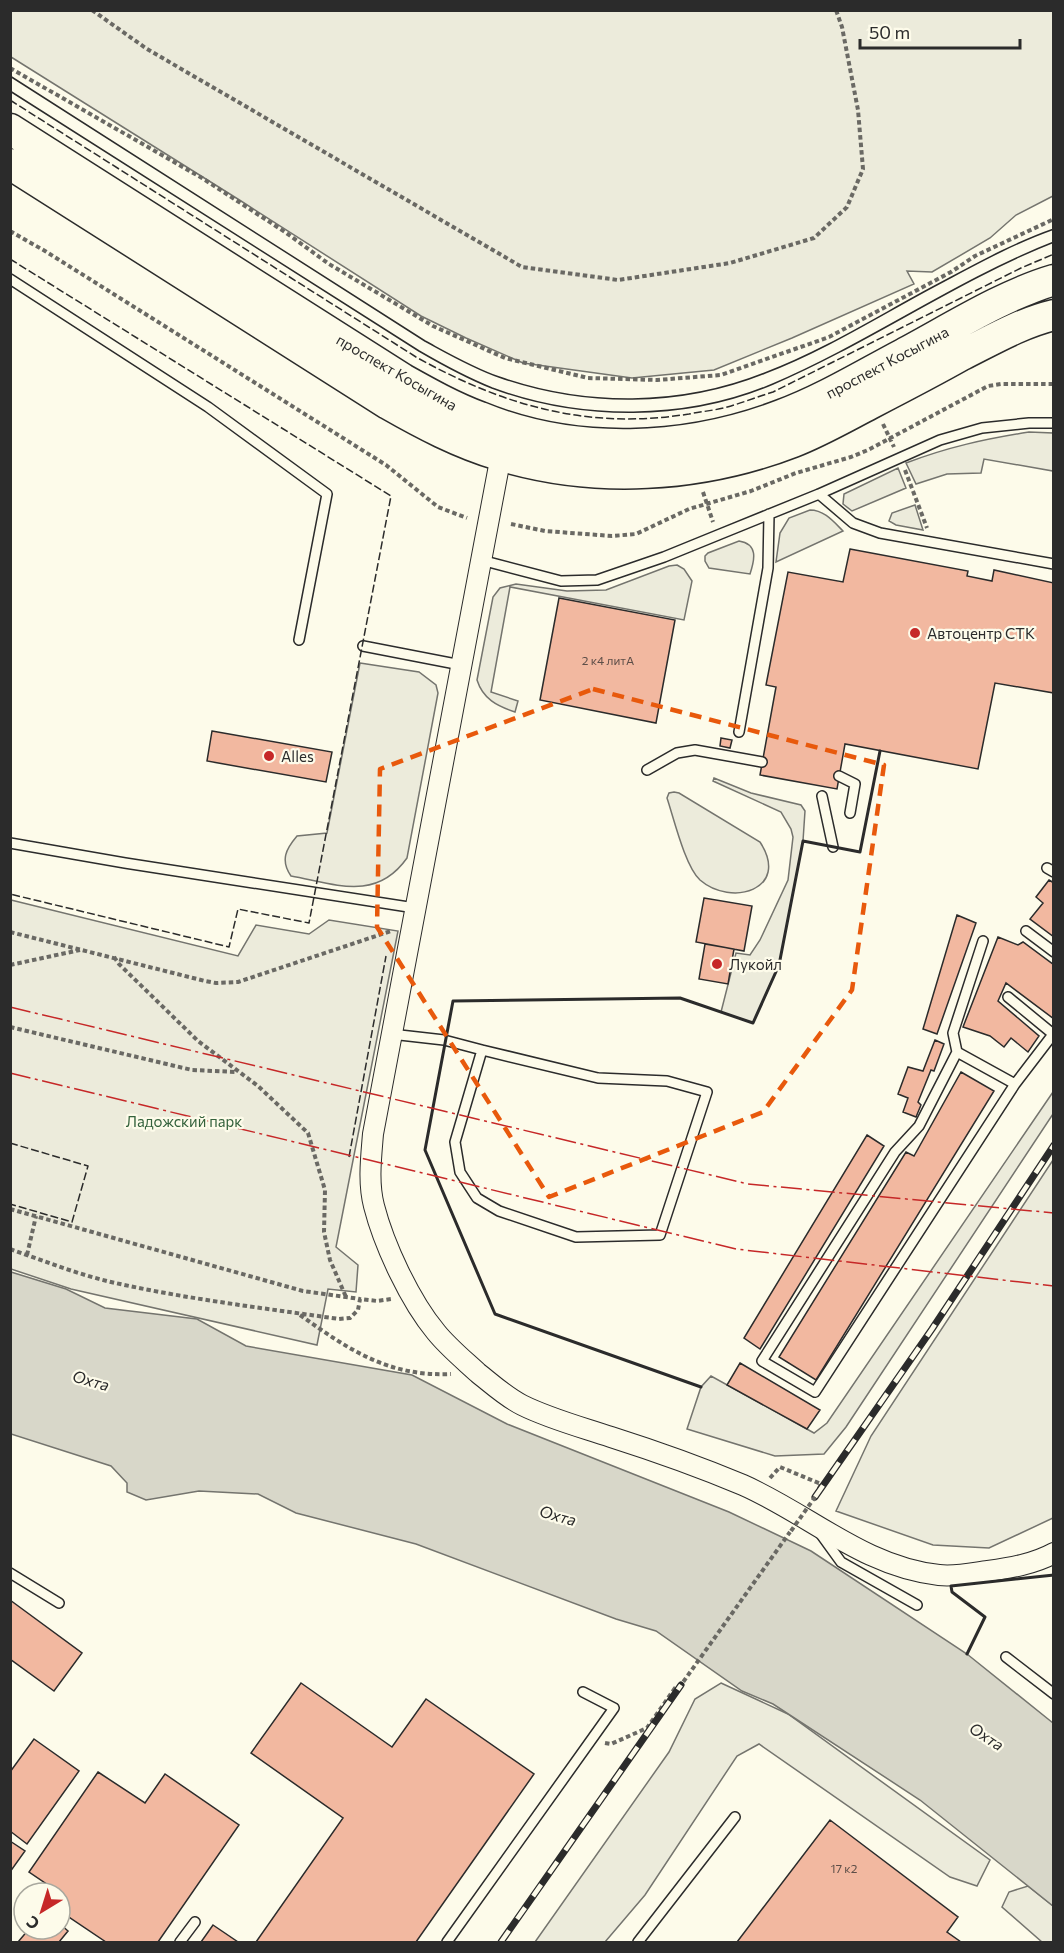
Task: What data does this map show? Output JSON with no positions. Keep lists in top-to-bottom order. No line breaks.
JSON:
{"streets":{"main road":["проспект Косыгина"]},"water":["Охта"],"parks":["Ладожский парк"],"places":["Автоцентр СТК","Alles","Лукойл"],"house_numbers":["2 к4 литА","17 к2"],"scale_bar":"50 m","north":"bottom left"}
